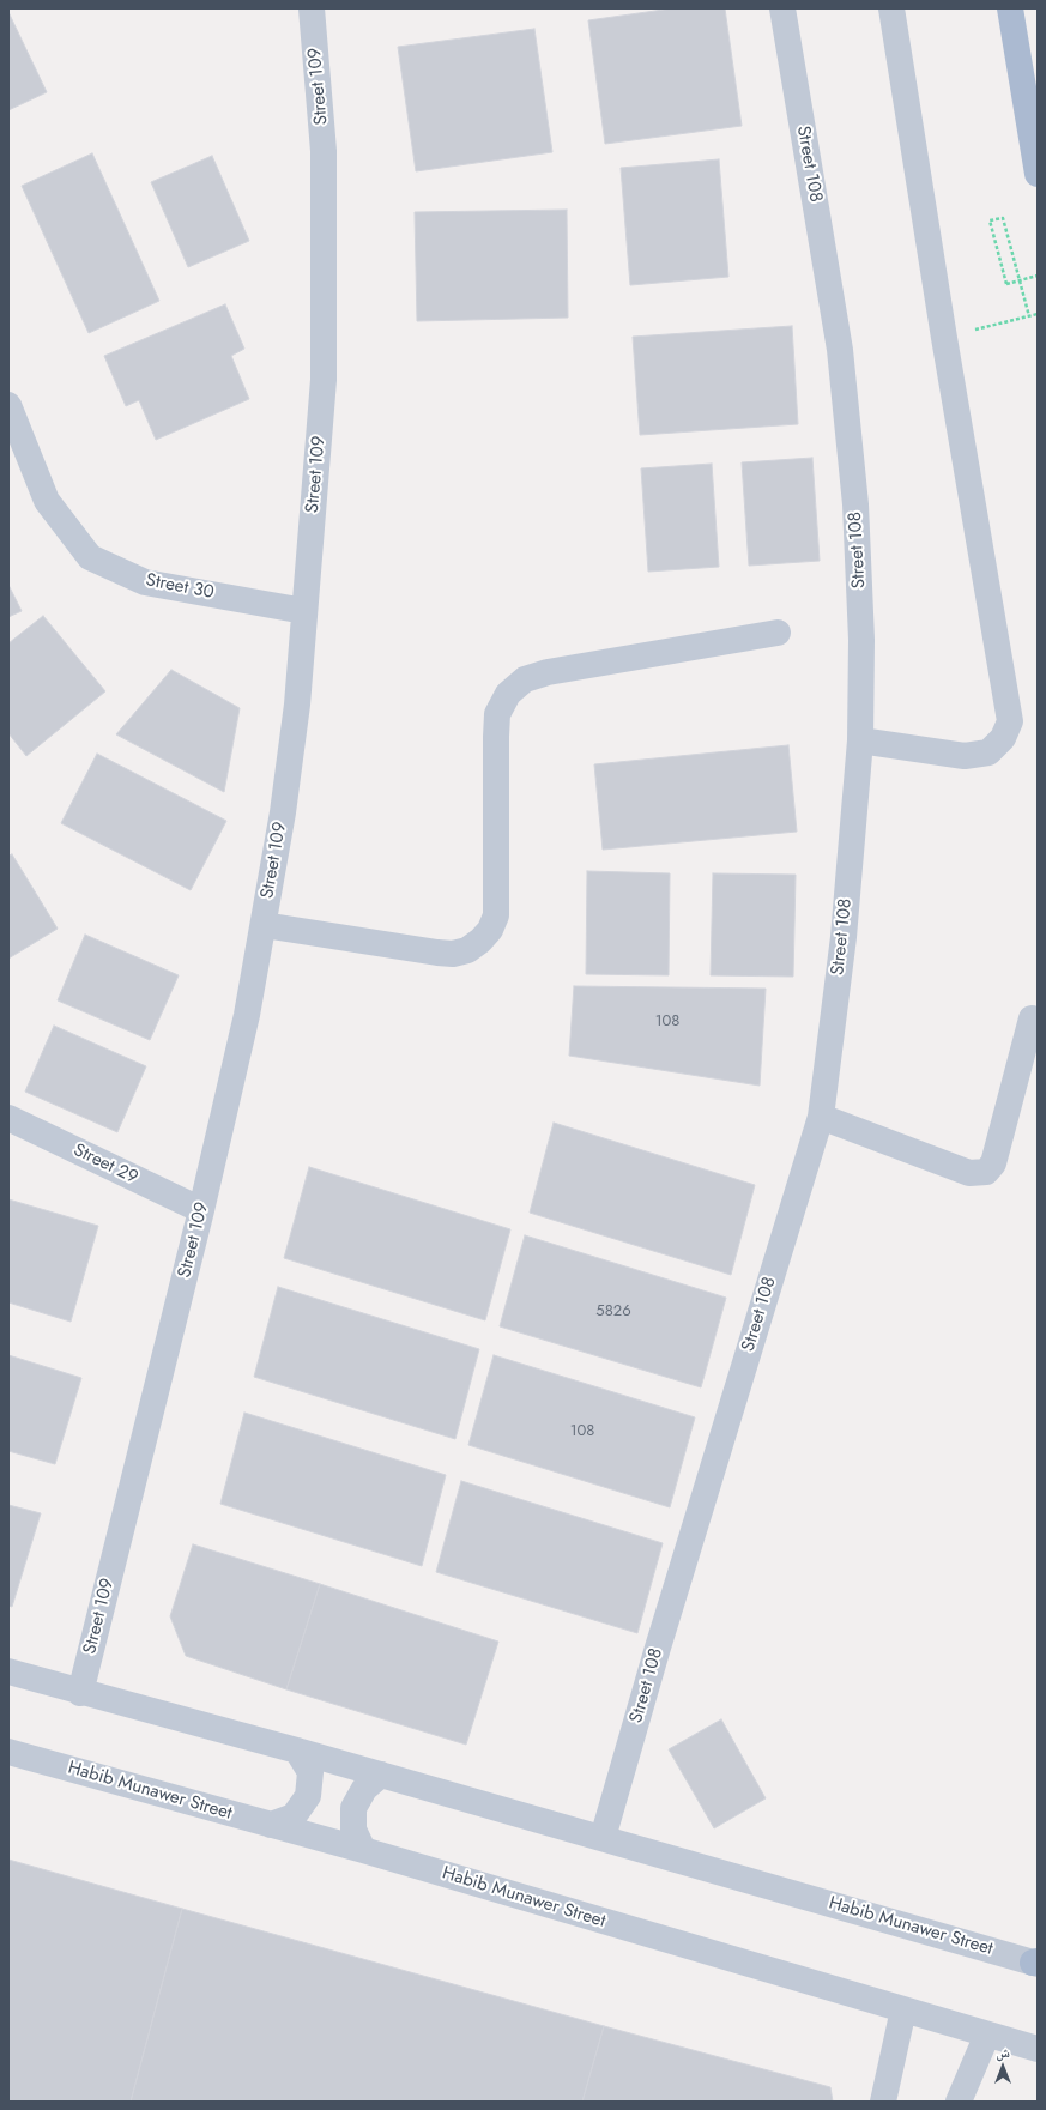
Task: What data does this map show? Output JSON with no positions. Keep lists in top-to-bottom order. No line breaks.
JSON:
{"streets":{"street":["Street 109","Street 108","Street 30","Street 29","Habib Munawer Street"]},"crossings":[["Street 109","Street 30"],["Street 109","Street 29"],["Street 109","Habib Munawer Street"],["Street 108","Habib Munawer Street"]],"house_numbers":["108","5826","108"],"north":"top"}
